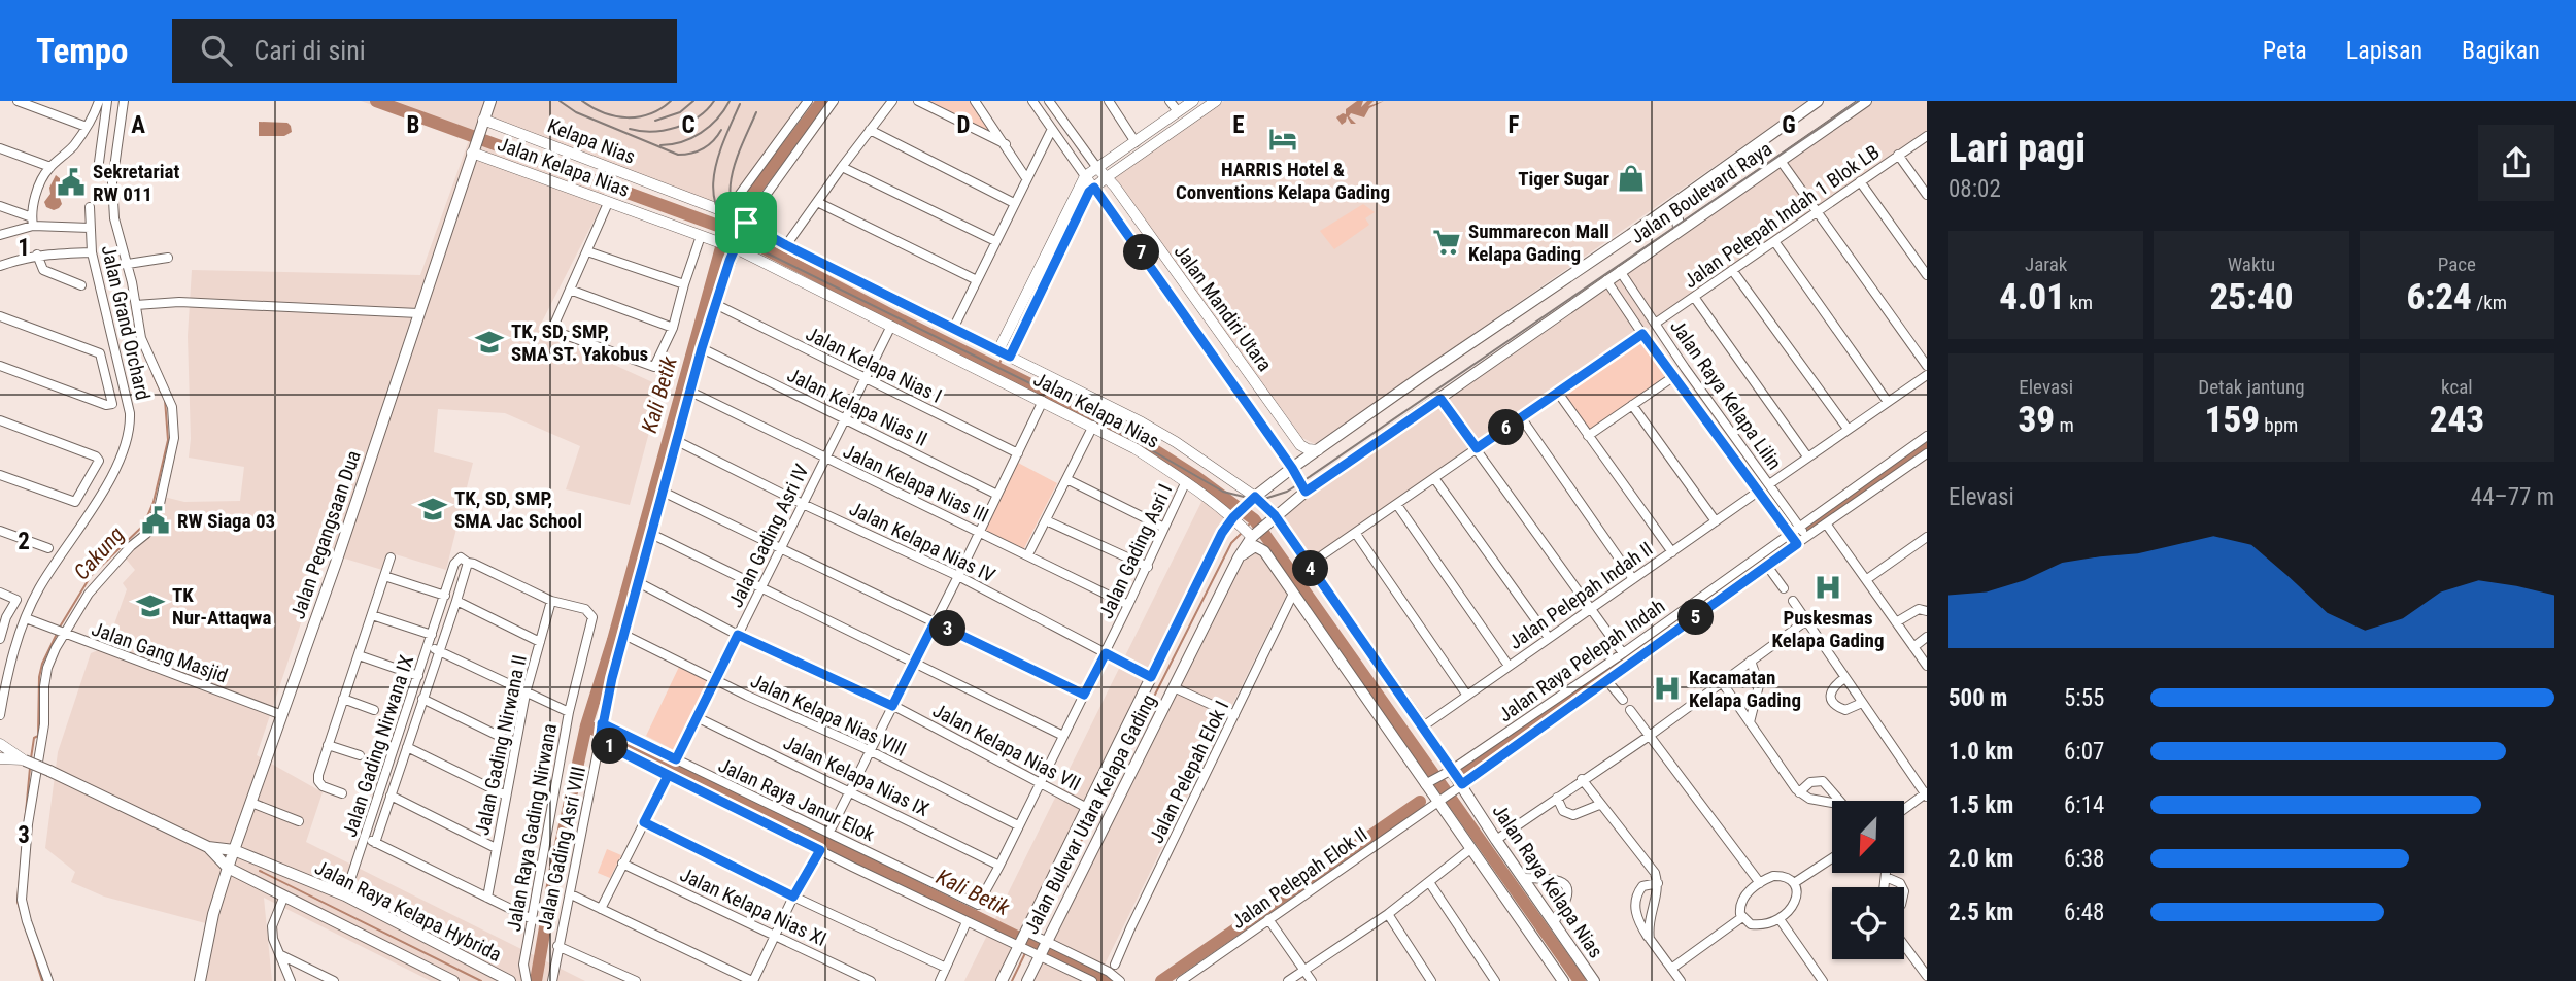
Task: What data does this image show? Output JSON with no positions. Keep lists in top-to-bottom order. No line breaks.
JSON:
{"streets":{"main road":["Jalan Boulevard Raya","Jalan Pegangsaan Dua","Jalan Bulevar Utara Kelapa Gading","Jalan Raya Kelapa Nias","Jalan Raya Kelapa Hybrida"],"street":["Kelapa Nias","Jalan Kelapa Nias","Jalan Pelepah Indah 1 Blok LB","Jalan Mandiri Utara","Jalan Grand Orchard","Jalan Kelapa Nias I","Jalan Raya Kelapa Lilin","Jalan Kelapa Nias II","Jalan Kelapa Nias III","Jalan Gading Asri IV","Jalan Kelapa Nias IV","Jalan Gading Asri I","Jalan Pelepah Indah II","Jalan Gang Masjid","Jalan Raya Pelepah Indah","Jalan Kelapa Nias VIII","Jalan Gading Nirwana II","Jalan Gading Nirwana IX","Jalan Kelapa Nias VII","Jalan Pelepah Elok I","Jalan Kelapa Nias IX","Jalan Raya Janur Elok","Jalan Raya Gading Nirwana","Jalan Gading Asri VIII","Jalan Pelepah Elok II","Jalan Kelapa Nias XI"]},"crossings":[["Kelapa Nias","Jalan Kelapa Nias"],["Kelapa Nias","Jalan Pegangsaan Dua"],["Jalan Kelapa Nias","Jalan Boulevard Raya"],["Jalan Kelapa Nias","Jalan Pegangsaan Dua"],["Jalan Kelapa Nias","Jalan Gading Asri IV"],["Jalan Kelapa Nias","Jalan Gading Asri I"],["Jalan Kelapa Nias","Jalan Bulevar Utara Kelapa Gading"],["Jalan Kelapa Nias","Jalan Gading Asri VIII"],["Jalan Kelapa Nias","Jalan Raya Kelapa Nias"],["Jalan Boulevard Raya","Jalan Mandiri Utara"],["Jalan Boulevard Raya","Jalan Raya Kelapa Lilin"],["Jalan Boulevard Raya","Jalan Bulevar Utara Kelapa Gading"],["Jalan Boulevard Raya","Jalan Raya Kelapa Nias"],["Jalan Pelepah Indah 1 Blok LB","Jalan Raya Kelapa Lilin"],["Jalan Grand Orchard","Jalan Gang Masjid"],["Jalan Kelapa Nias I","Jalan Gading Asri IV"],["Jalan Kelapa Nias I","Jalan Gading Asri VIII"],["Jalan Raya Kelapa Lilin","Jalan Pelepah Indah II"],["Jalan Raya Kelapa Lilin","Jalan Raya Pelepah Indah"],["Jalan Kelapa Nias II","Jalan Gading Asri IV"],["Jalan Kelapa Nias II","Jalan Gading Asri VIII"],["Jalan Kelapa Nias III","Jalan Gading Asri IV"],["Jalan Kelapa Nias III","Jalan Gading Asri I"],["Jalan Kelapa Nias III","Jalan Gading Asri VIII"],["Jalan Pegangsaan Dua","Jalan Gang Masjid"],["Jalan Pegangsaan Dua","Jalan Raya Kelapa Hybrida"],["Jalan Gading Asri IV","Jalan Kelapa Nias IV"],["Jalan Gading Asri IV","Jalan Kelapa Nias VIII"],["Jalan Gading Asri IV","Jalan Kelapa Nias VII"],["Jalan Gading Asri IV","Jalan Kelapa Nias IX"],["Jalan Gading Asri IV","Jalan Raya Janur Elok"],["Jalan Kelapa Nias IV","Jalan Gading Asri I"],["Jalan Kelapa Nias IV","Jalan Bulevar Utara Kelapa Gading"],["Jalan Kelapa Nias IV","Jalan Gading Asri VIII"],["Jalan Gading Asri I","Jalan Kelapa Nias VIII"],["Jalan Gading Asri I","Jalan Kelapa Nias VII"],["Jalan Gading Asri I","Jalan Kelapa Nias IX"],["Jalan Gading Asri I","Jalan Raya Janur Elok"],["Jalan Pelepah Indah II","Jalan Raya Kelapa Nias"],["Jalan Raya Pelepah Indah","Jalan Pelepah Elok II"],["Jalan Raya Pelepah Indah","Jalan Raya Kelapa Nias"],["Jalan Kelapa Nias VIII","Jalan Gading Asri VIII"],["Jalan Gading Nirwana II","Jalan Raya Gading Nirwana"],["Jalan Gading Nirwana IX","Jalan Raya Kelapa Hybrida"],["Jalan Kelapa Nias VII","Jalan Bulevar Utara Kelapa Gading"],["Jalan Kelapa Nias VII","Jalan Gading Asri VIII"],["Jalan Raya Janur Elok","Jalan Bulevar Utara Kelapa Gading"],["Jalan Raya Janur Elok","Jalan Gading Asri VIII"],["Jalan Bulevar Utara Kelapa Gading","Jalan Raya Kelapa Nias"]],"water":["Kali Betik","Cakung"],"places":{"hotel":["HARRIS Hotel & Conventions Kelapa Gading"],"shop":["Tiger Sugar"],"public building":["Sekretariat RW 011","RW Siaga 03"],"supermarket":["Summarecon Mall Kelapa Gading"],"school or university":["TK, SD, SMP, SMA ST. Yakobus","TK, SD, SMP, SMA Jac School","TK Nur-Attaqwa"],"hospital":["Puskesmas Kelapa Gading","Kacamatan Kelapa Gading"]},"north":"bottom left","page":{"header":"Tempo","search":"Cari di sini","nav":["Peta","Lapisan","Bagikan"],"heading":["Lari pagi","08:02"],"stats":[["Jarak","4.01 km"],["Waktu","25:40"],["Pace","6:24 /km"],["Elevasi","39 m"],["Detak jantung","159 bpm"],["kcal","243"]],"pins":["7","6","4","5","3","1"],"chart":["Elevasi","44–77 m"],"list":[{"name":"500 m","note":"5:55"},{"name":"1.0 km","note":"6:07"},{"name":"1.5 km","note":"6:14"},{"name":"2.0 km","note":"6:38"},{"name":"2.5 km","note":"6:48"}]},"grid":{"columns":["A","B","C","D","E","F","G"],"rows":["1","2","3"]}}
